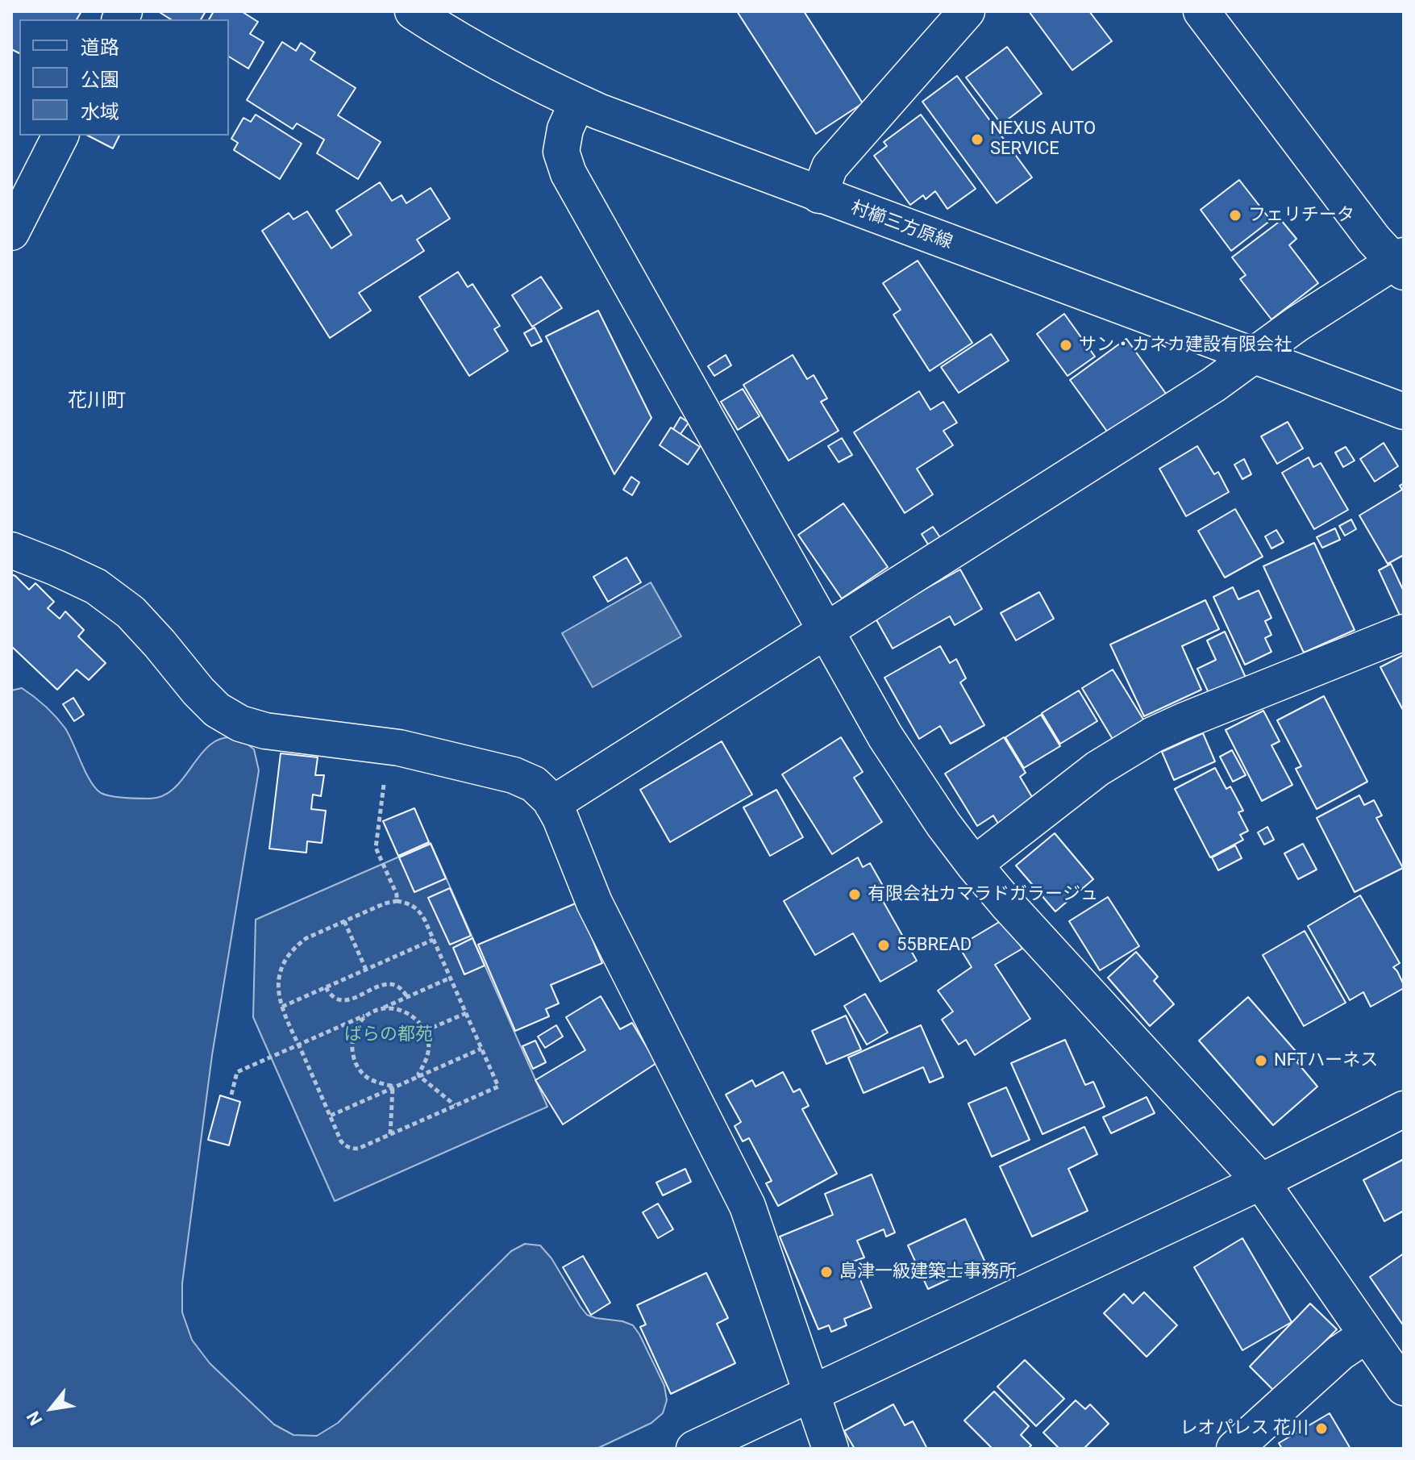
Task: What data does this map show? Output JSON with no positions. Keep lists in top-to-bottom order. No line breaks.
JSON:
{"streets":{"street":["村櫛三方原線"]},"districts":["花川町"],"parks":["ばらの都苑"],"places":["NEXUS AUTO SERVICE","フェリチータ","サン・カネカ建設有限会社","有限会社カマラドガラージュ","55BREAD","NFTハーネス","島津一級建築士事務所","レオパレス 花川"],"legend":["道路","公園","水域"],"north":"bottom left"}
